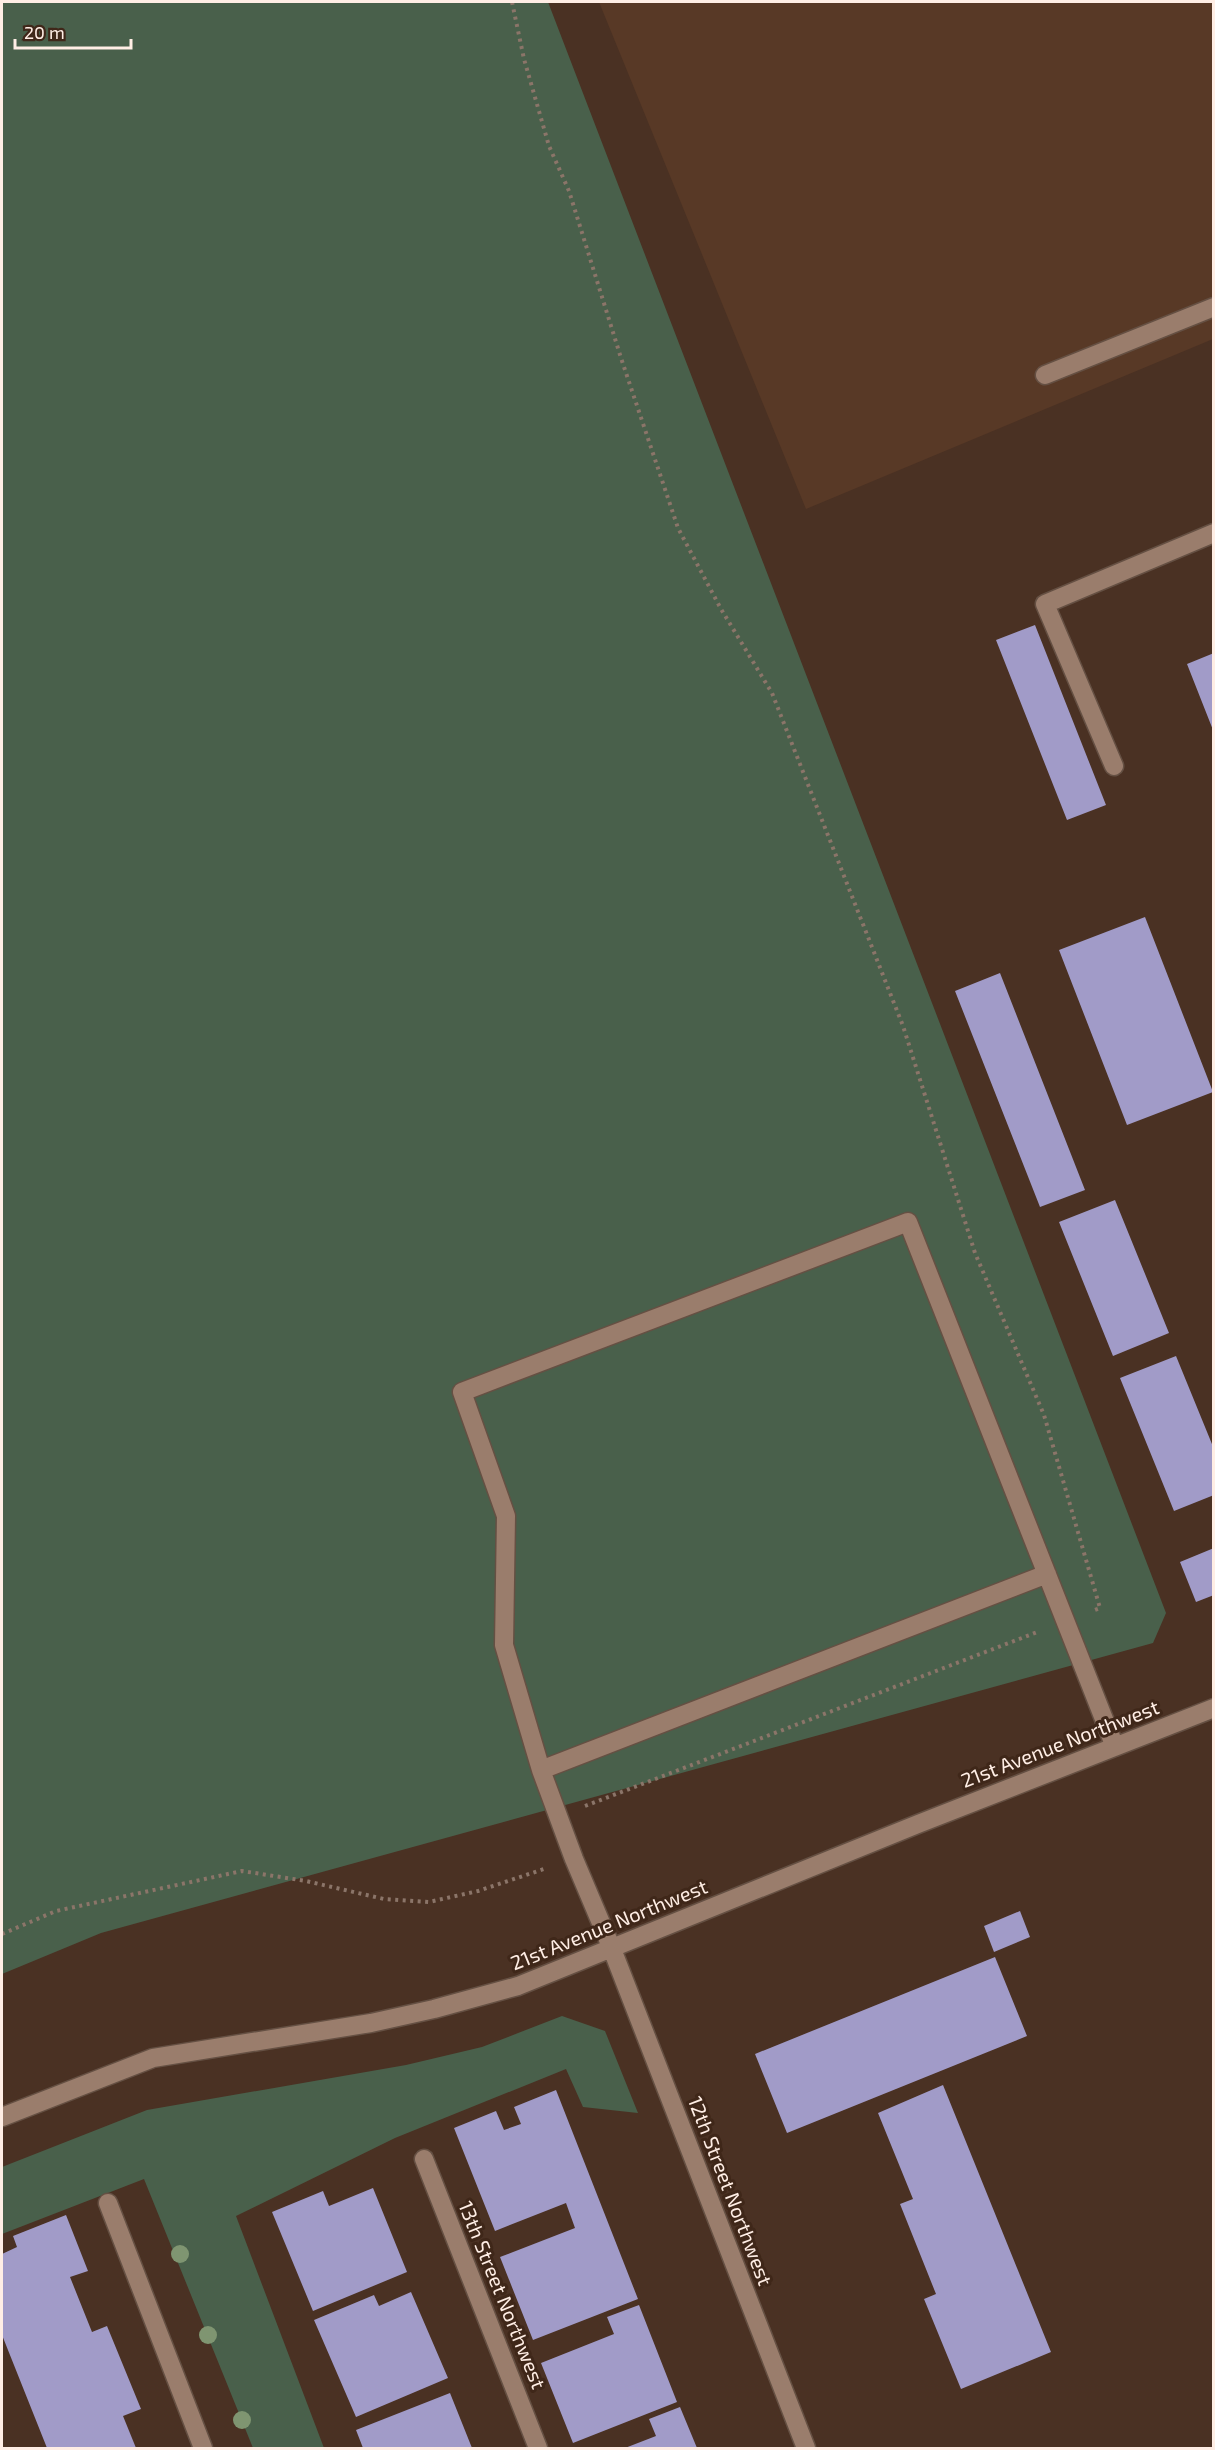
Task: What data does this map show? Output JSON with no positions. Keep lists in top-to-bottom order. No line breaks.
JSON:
{"streets":{"street":["21st Avenue Northwest","12th Street Northwest","13th Street Northwest"]},"crossings":[["21st Avenue Northwest","12th Street Northwest"]],"scale_bar":"20 m"}
